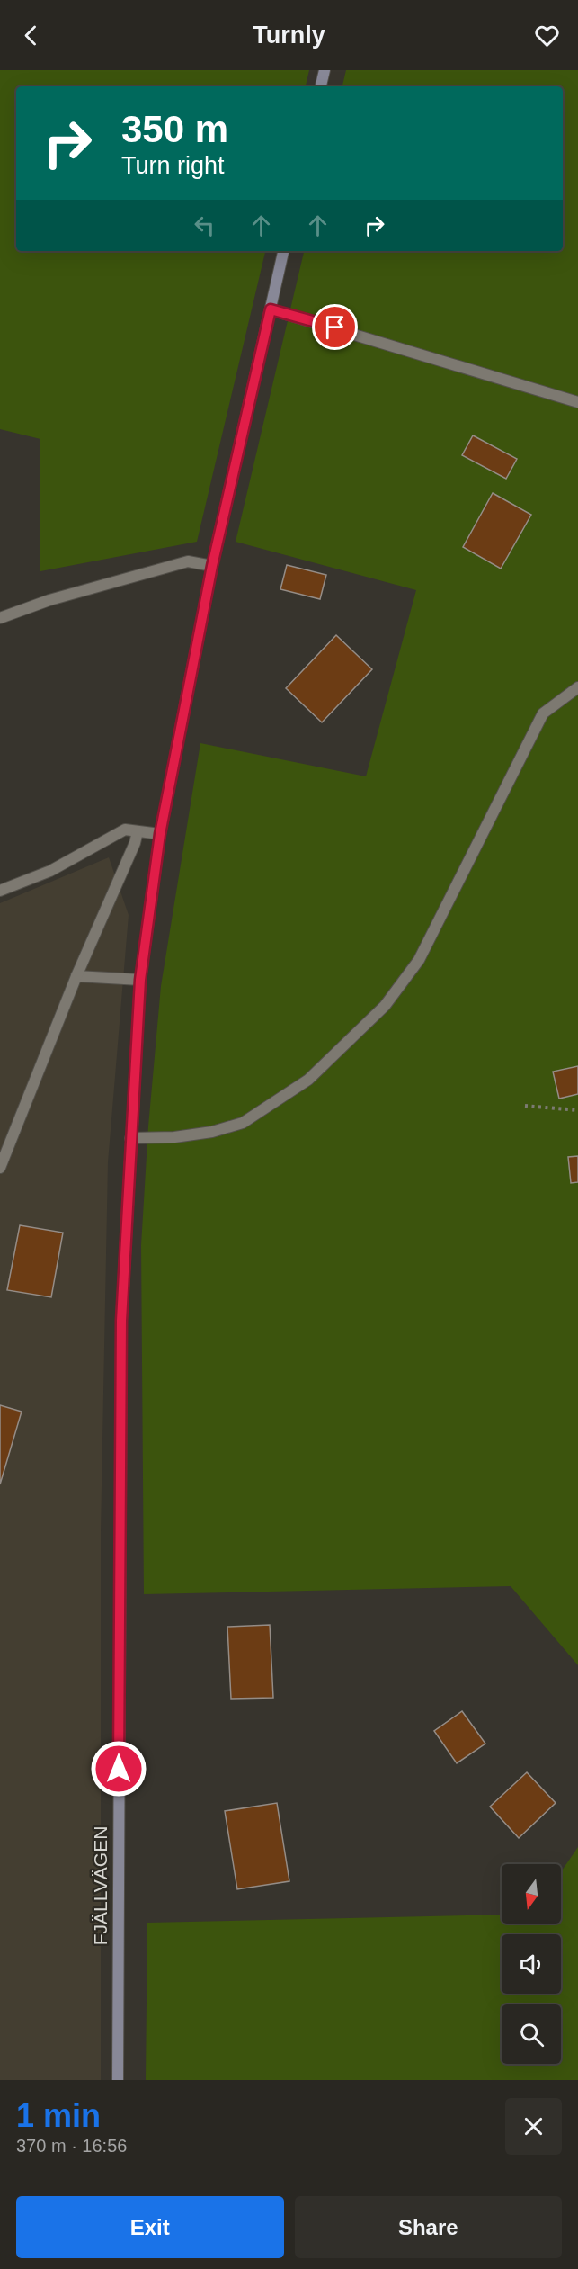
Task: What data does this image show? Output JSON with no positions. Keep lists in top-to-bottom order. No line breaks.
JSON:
{"streets":{"street":["FJÄLLVÄGEN"]},"north":"bottom","page":{"header":"Turnly","turn":["350 m","Turn right"],"heading":["1 min","370 m · 16:56"],"buttons":["Exit","Share"]}}
